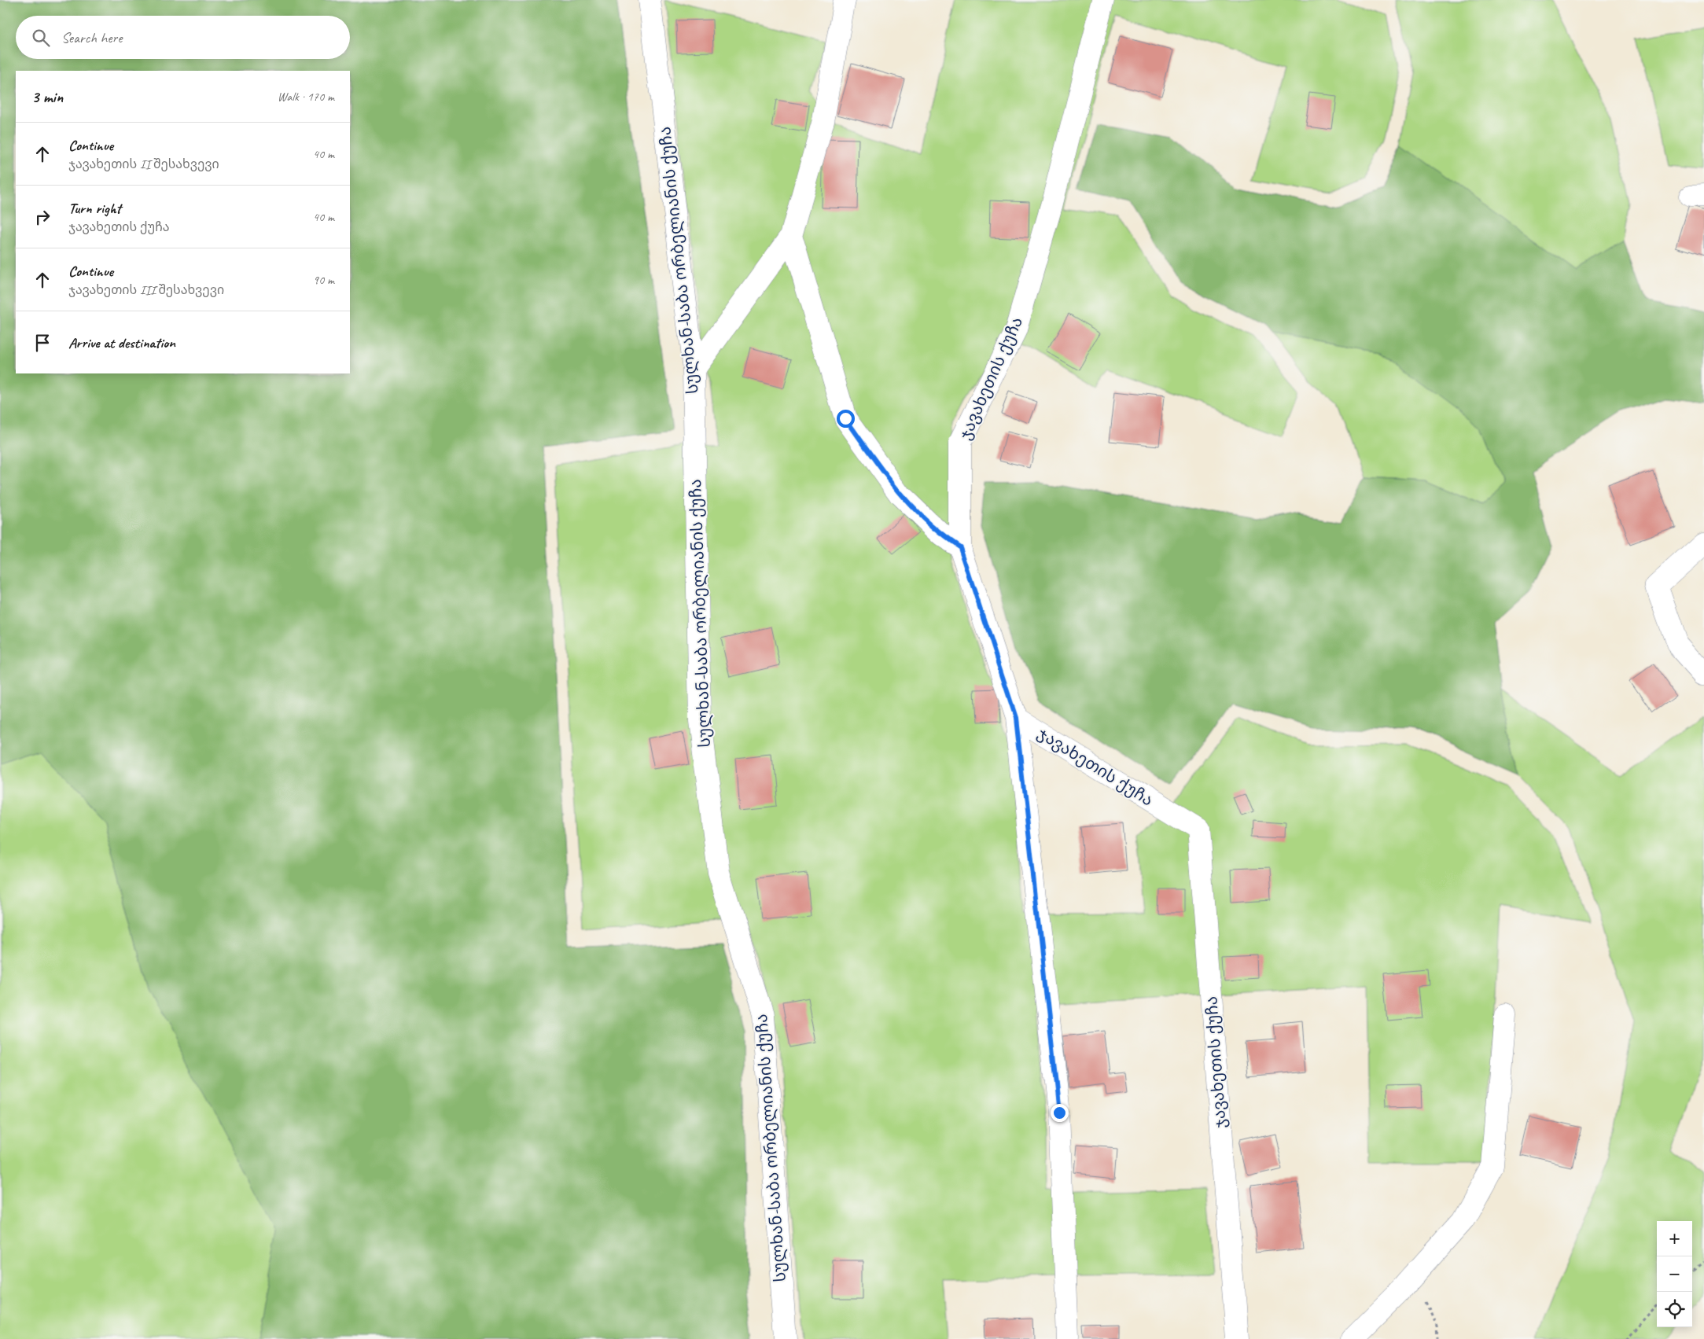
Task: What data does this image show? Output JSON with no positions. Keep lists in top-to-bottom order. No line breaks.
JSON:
{"streets":{"street":["სულხან-საბა ორბელიანის ქუჩა","ჯავახეთის ქუჩა"]},"page":{"search":"Search here","heading":["3 min","Walk · 170 m"],"list":[["Continue","ჯავახეთის II შესახვევი","40 m"],["Turn right","ჯავახეთის ქუჩა","40 m"],["Continue","ჯავახეთის III შესახვევი","90 m"],"Arrive at destination"],"map_buttons":["+","−"]}}
